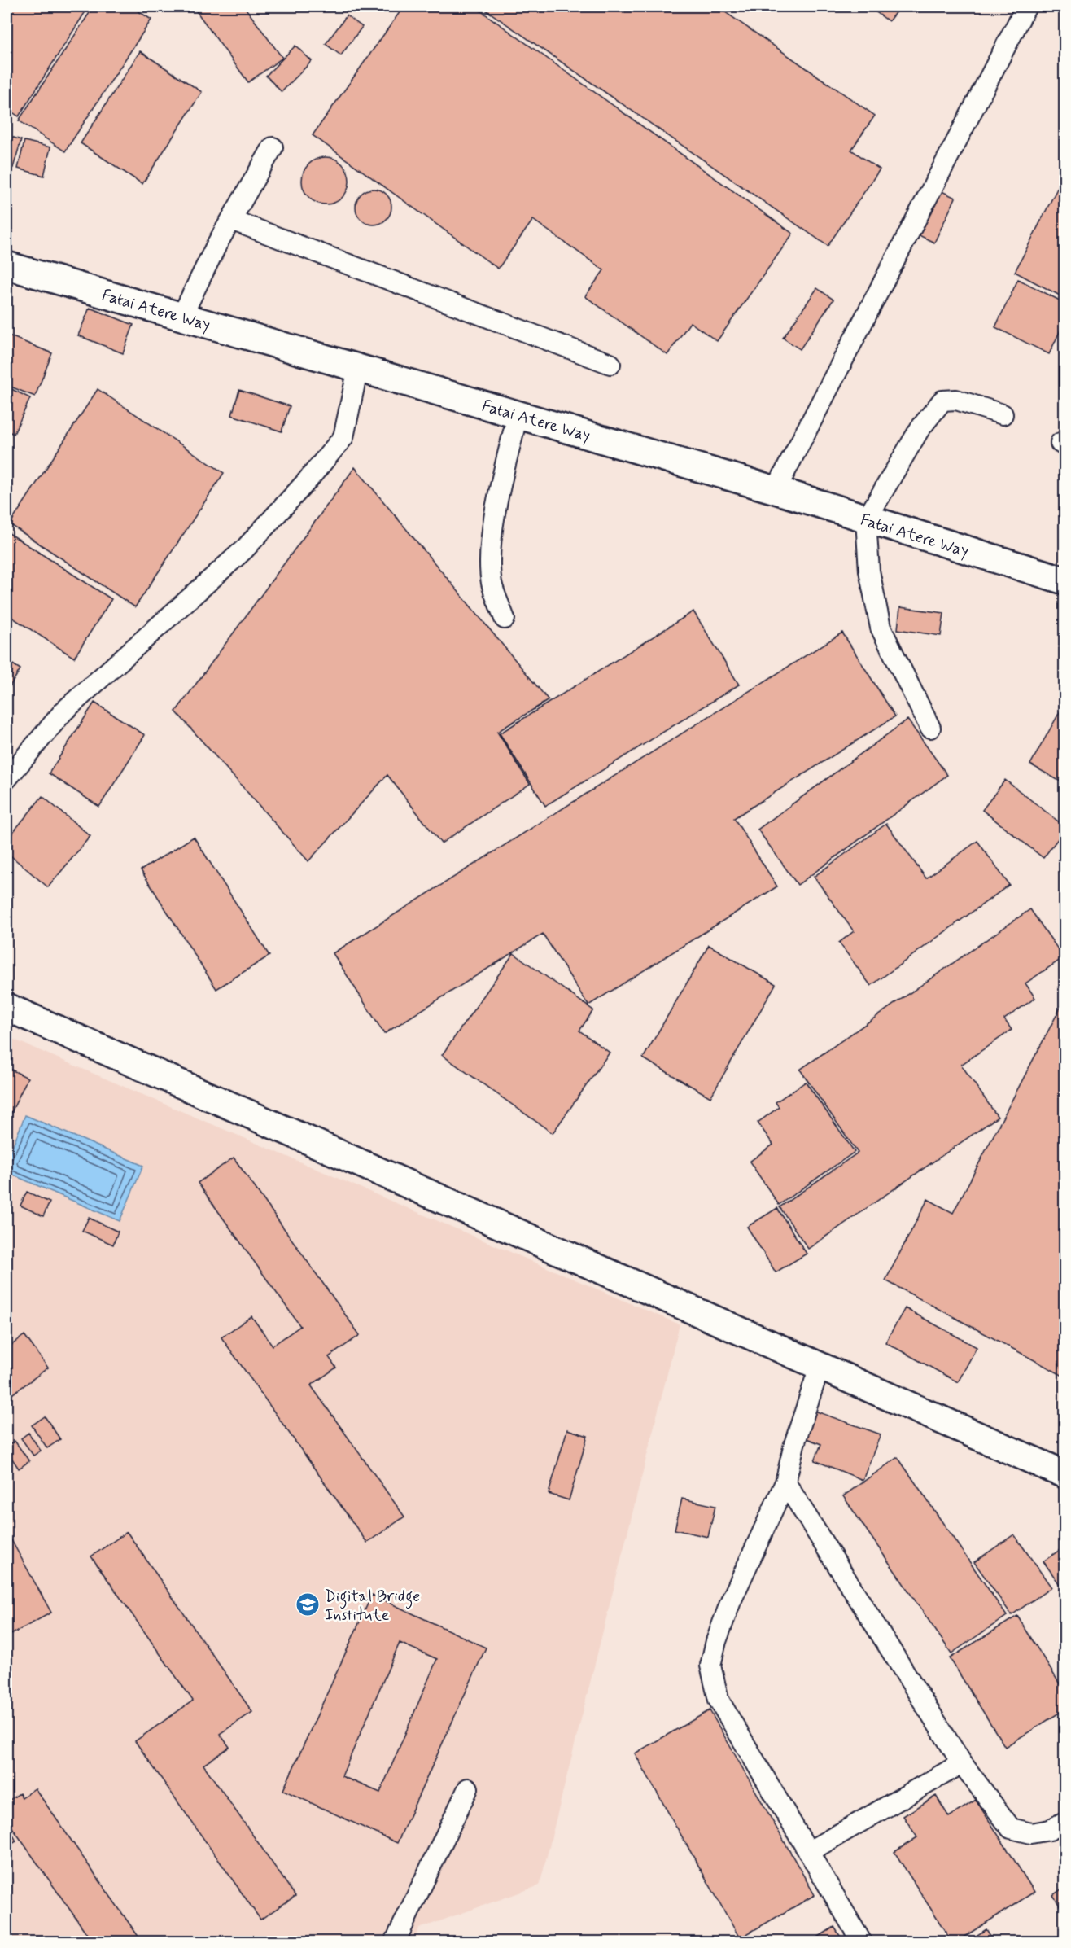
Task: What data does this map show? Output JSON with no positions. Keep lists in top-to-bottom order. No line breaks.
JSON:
{"streets":{"street":["Fatai Atere Way"]},"places":{"school or university":["Digital Bridge Institute"]}}
